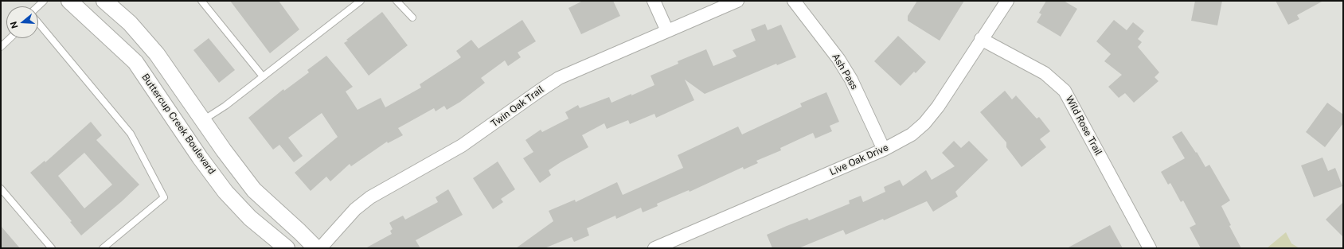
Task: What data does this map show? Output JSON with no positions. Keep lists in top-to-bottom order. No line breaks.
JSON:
{"streets":{"street":["Ash Pass","Twin Oak Trail","Buttercup Creek Boulevard","Wild Rose Trail","Live Oak Drive"]},"crossings":[["Ash Pass","Live Oak Drive"],["Wild Rose Trail","Live Oak Drive"]],"north":"left"}
